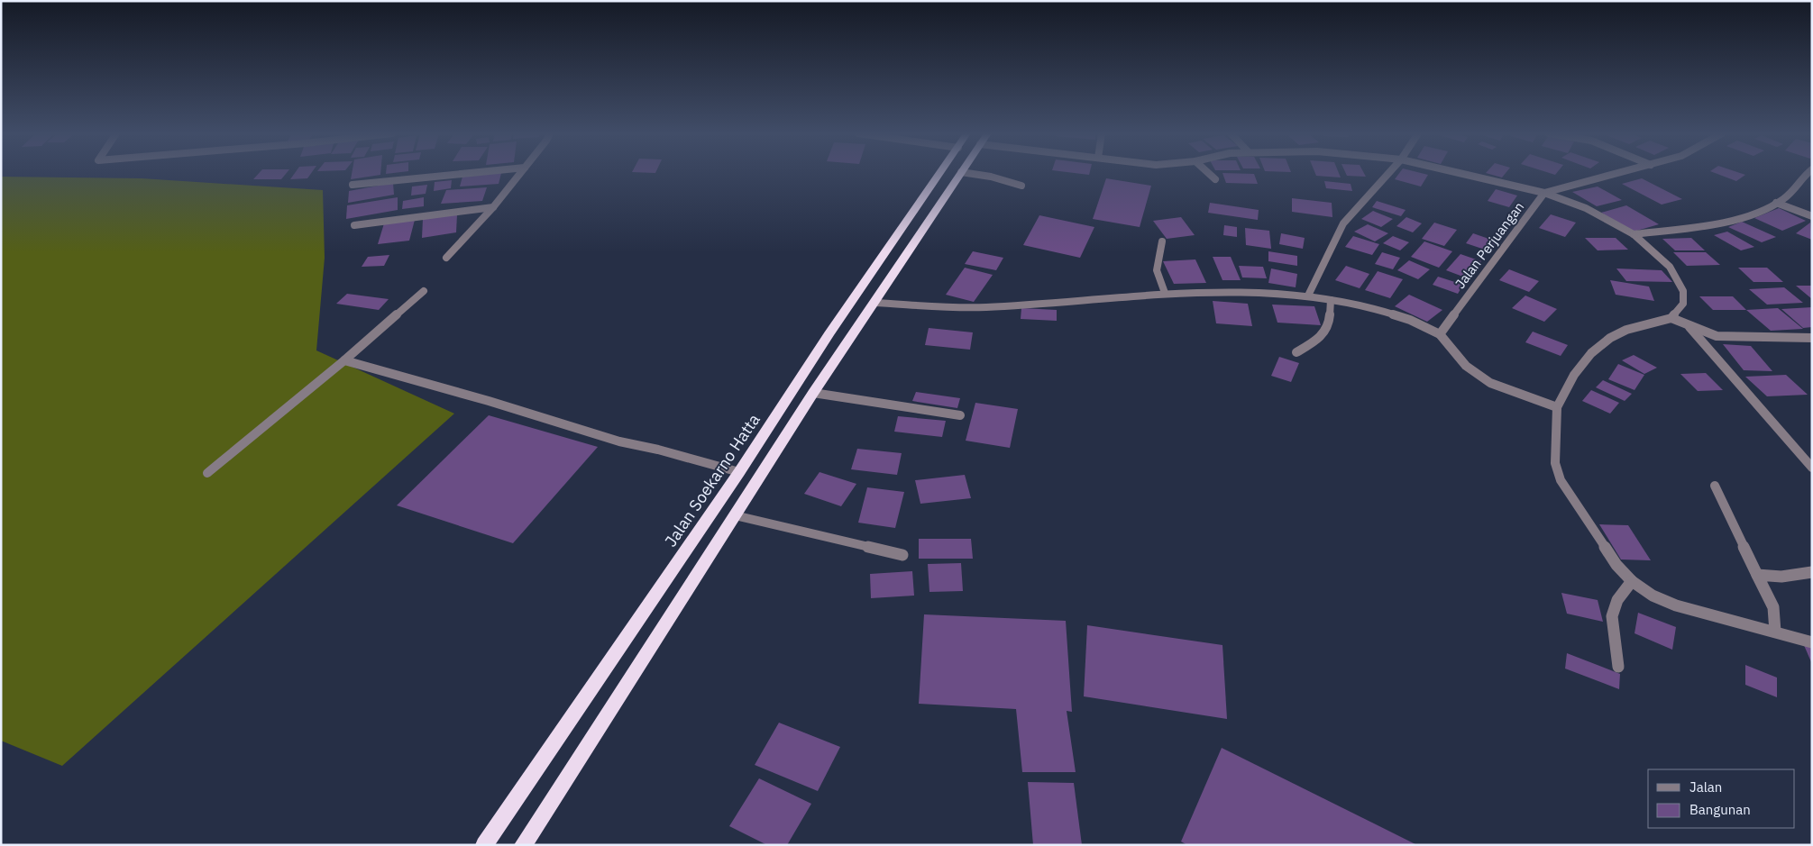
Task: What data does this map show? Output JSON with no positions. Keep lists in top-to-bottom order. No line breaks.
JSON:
{"streets":{"highway":["Jalan Soekarno Hatta"],"street":["Jalan Perjuangan"]},"legend":["Jalan","Bangunan"]}
